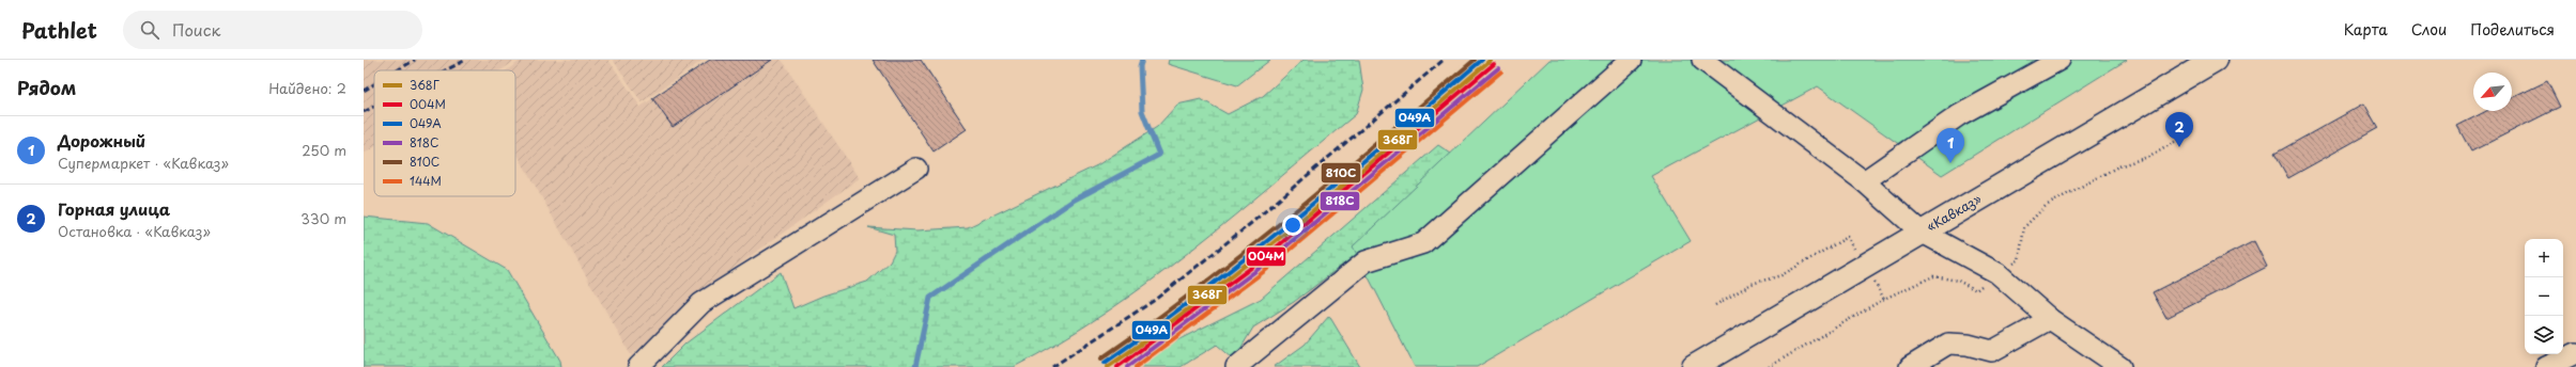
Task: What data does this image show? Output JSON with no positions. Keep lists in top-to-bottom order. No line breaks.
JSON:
{"streets":{"highway":["«Кавказ»"]},"lines":["transit line 368Г","transit line 049А","transit line 810С","transit line 004М","transit line 818С","transit line 144М"],"legend":["368Г","004М","049А","818С","810С","144М"],"north":"bottom left","page":{"header":"Pathlet","search":"Поиск","nav":["Карта","Слои","Поделиться"],"heading":["Рядом","Найдено: 2"],"pins":["2","1"],"list":[{"mark":"1","name":"Дорожный","note":"Супермаркет · «Кавказ»","value":"250 m"},{"mark":"2","name":"Горная улица","note":"Остановка · «Кавказ»","value":"330 m"}],"map_buttons":["+","−"]}}
